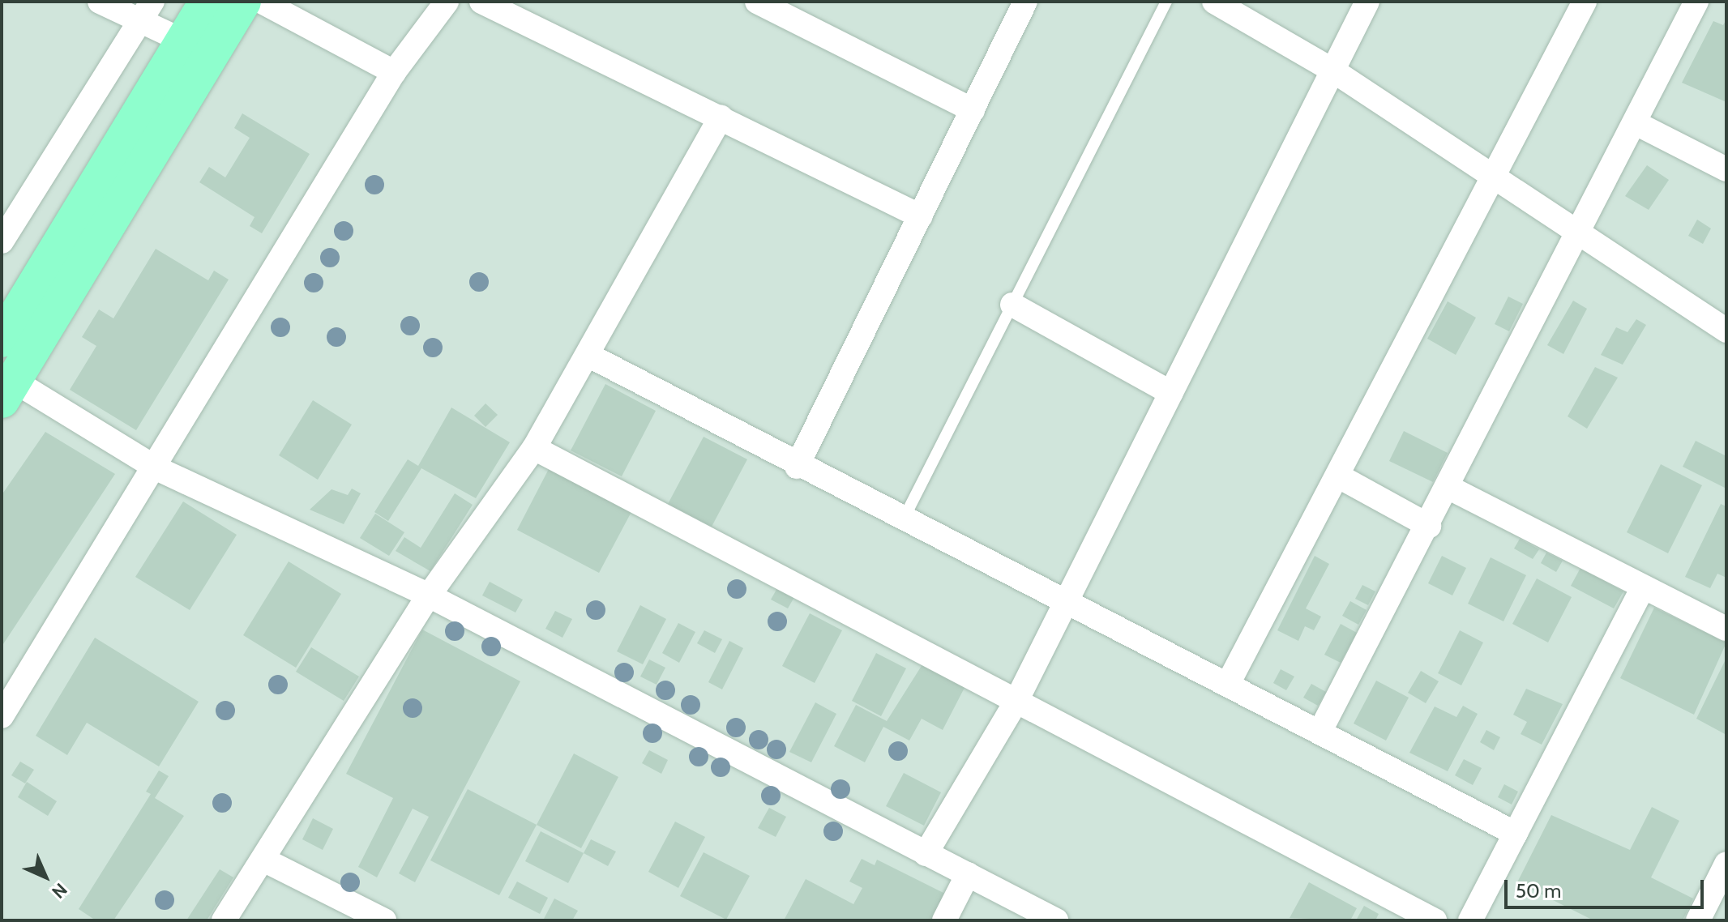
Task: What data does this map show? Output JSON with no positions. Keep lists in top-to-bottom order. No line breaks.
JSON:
{"scale_bar":"50 m","north":"bottom right"}
